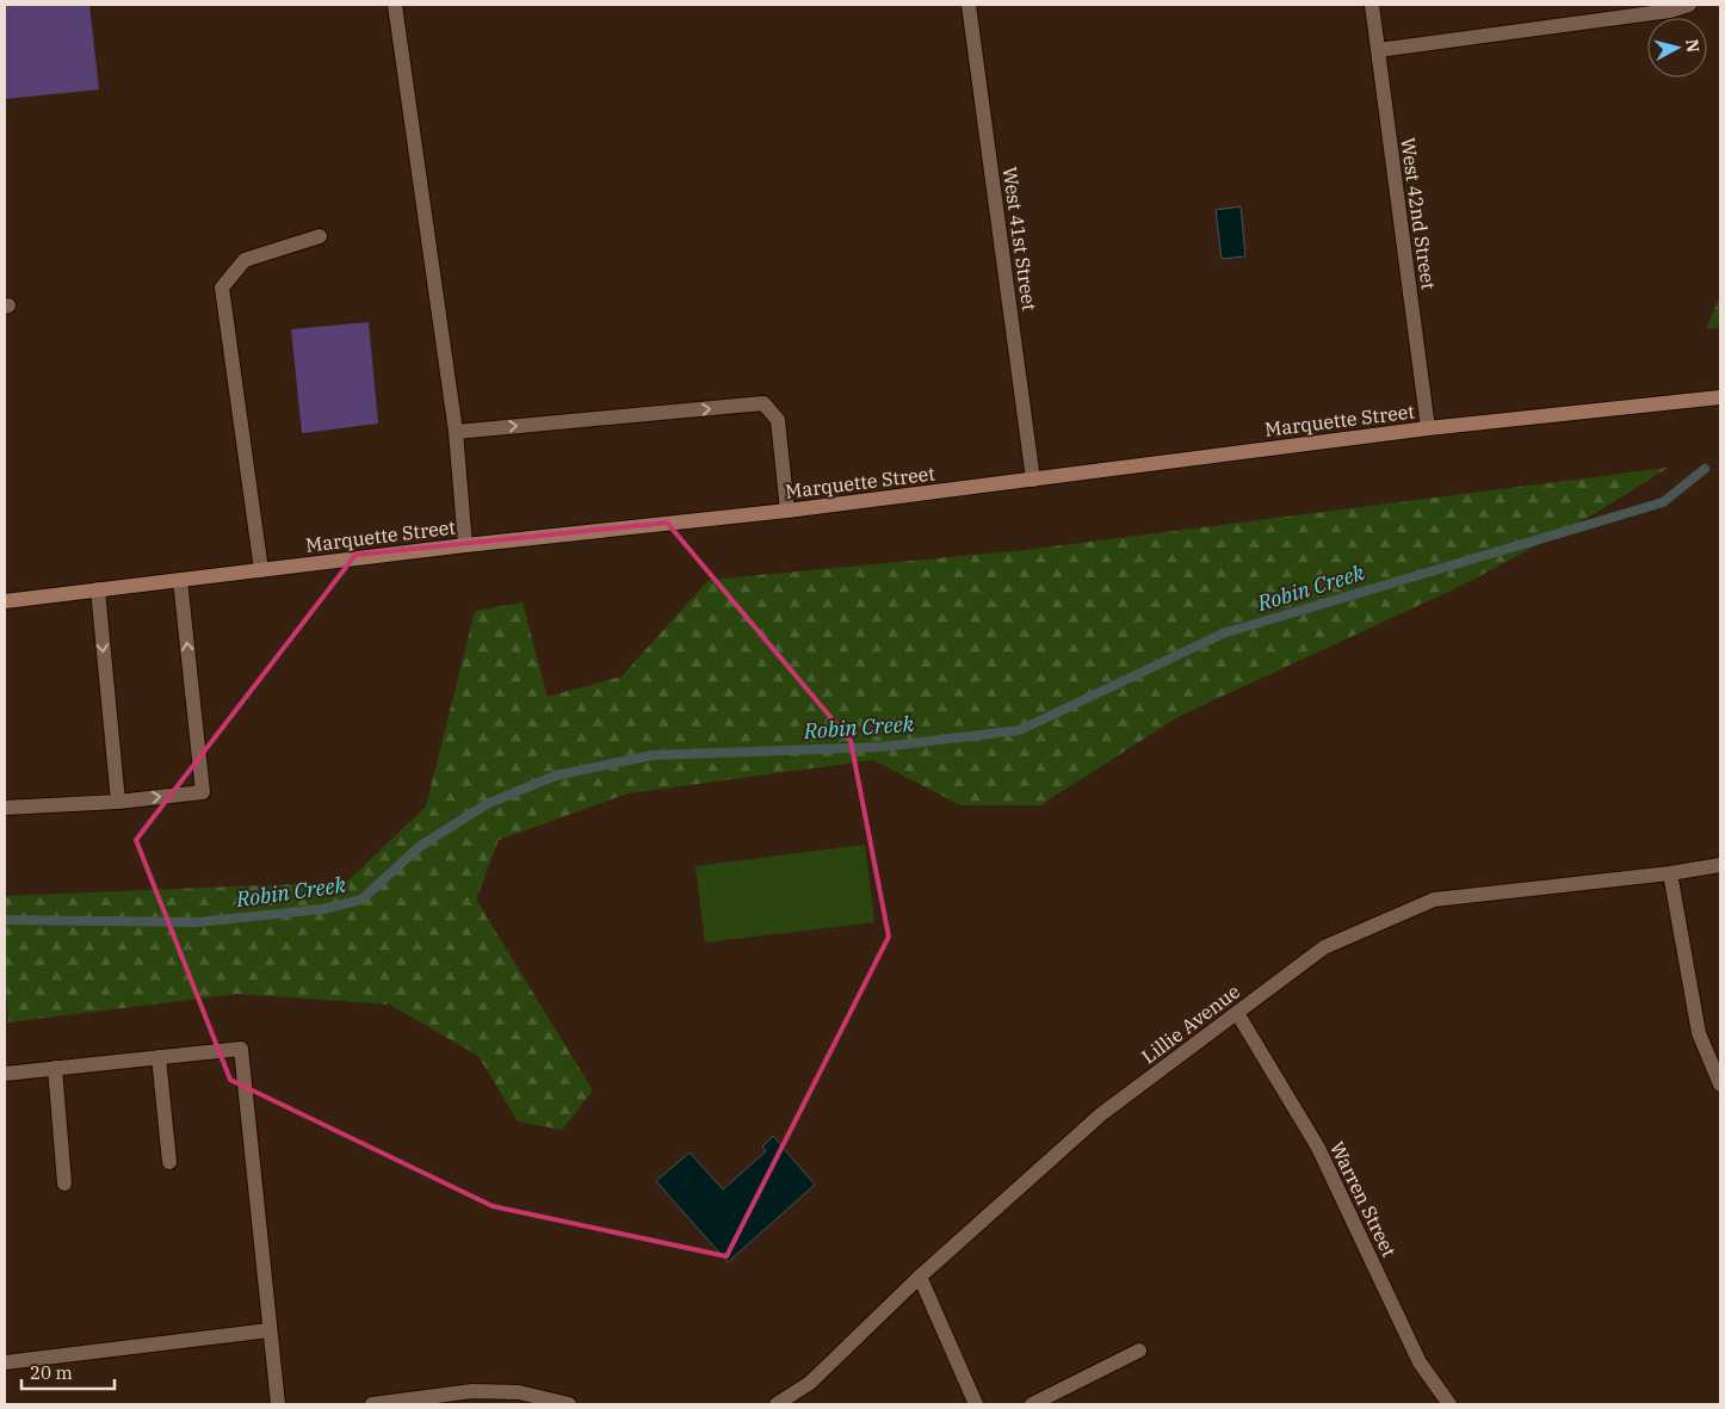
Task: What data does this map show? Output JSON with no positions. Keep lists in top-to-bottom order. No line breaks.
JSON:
{"streets":{"street":["West 42nd Street","West 41st Street","Marquette Street","Lillie Avenue","Warren Street"]},"crossings":[["West 42nd Street","Marquette Street"],["West 41st Street","Marquette Street"],["Lillie Avenue","Warren Street"]],"water":["Robin Creek"],"scale_bar":"20 m","north":"right"}
